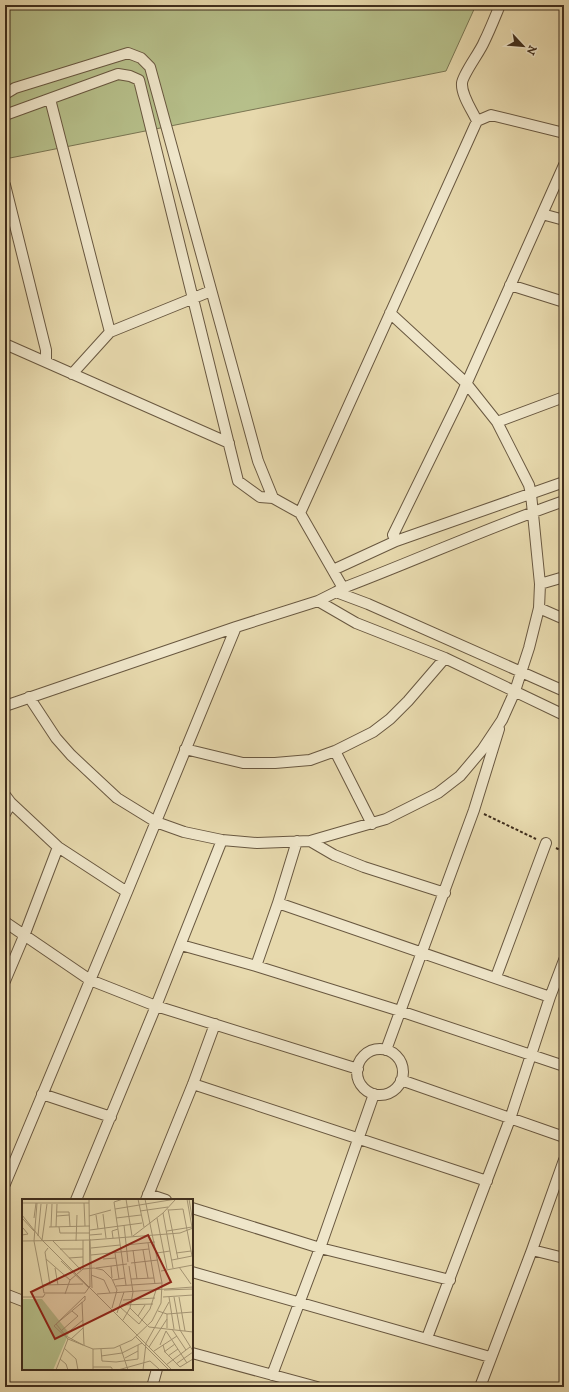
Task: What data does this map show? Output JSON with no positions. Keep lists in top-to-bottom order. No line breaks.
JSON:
{"north":"bottom right"}
